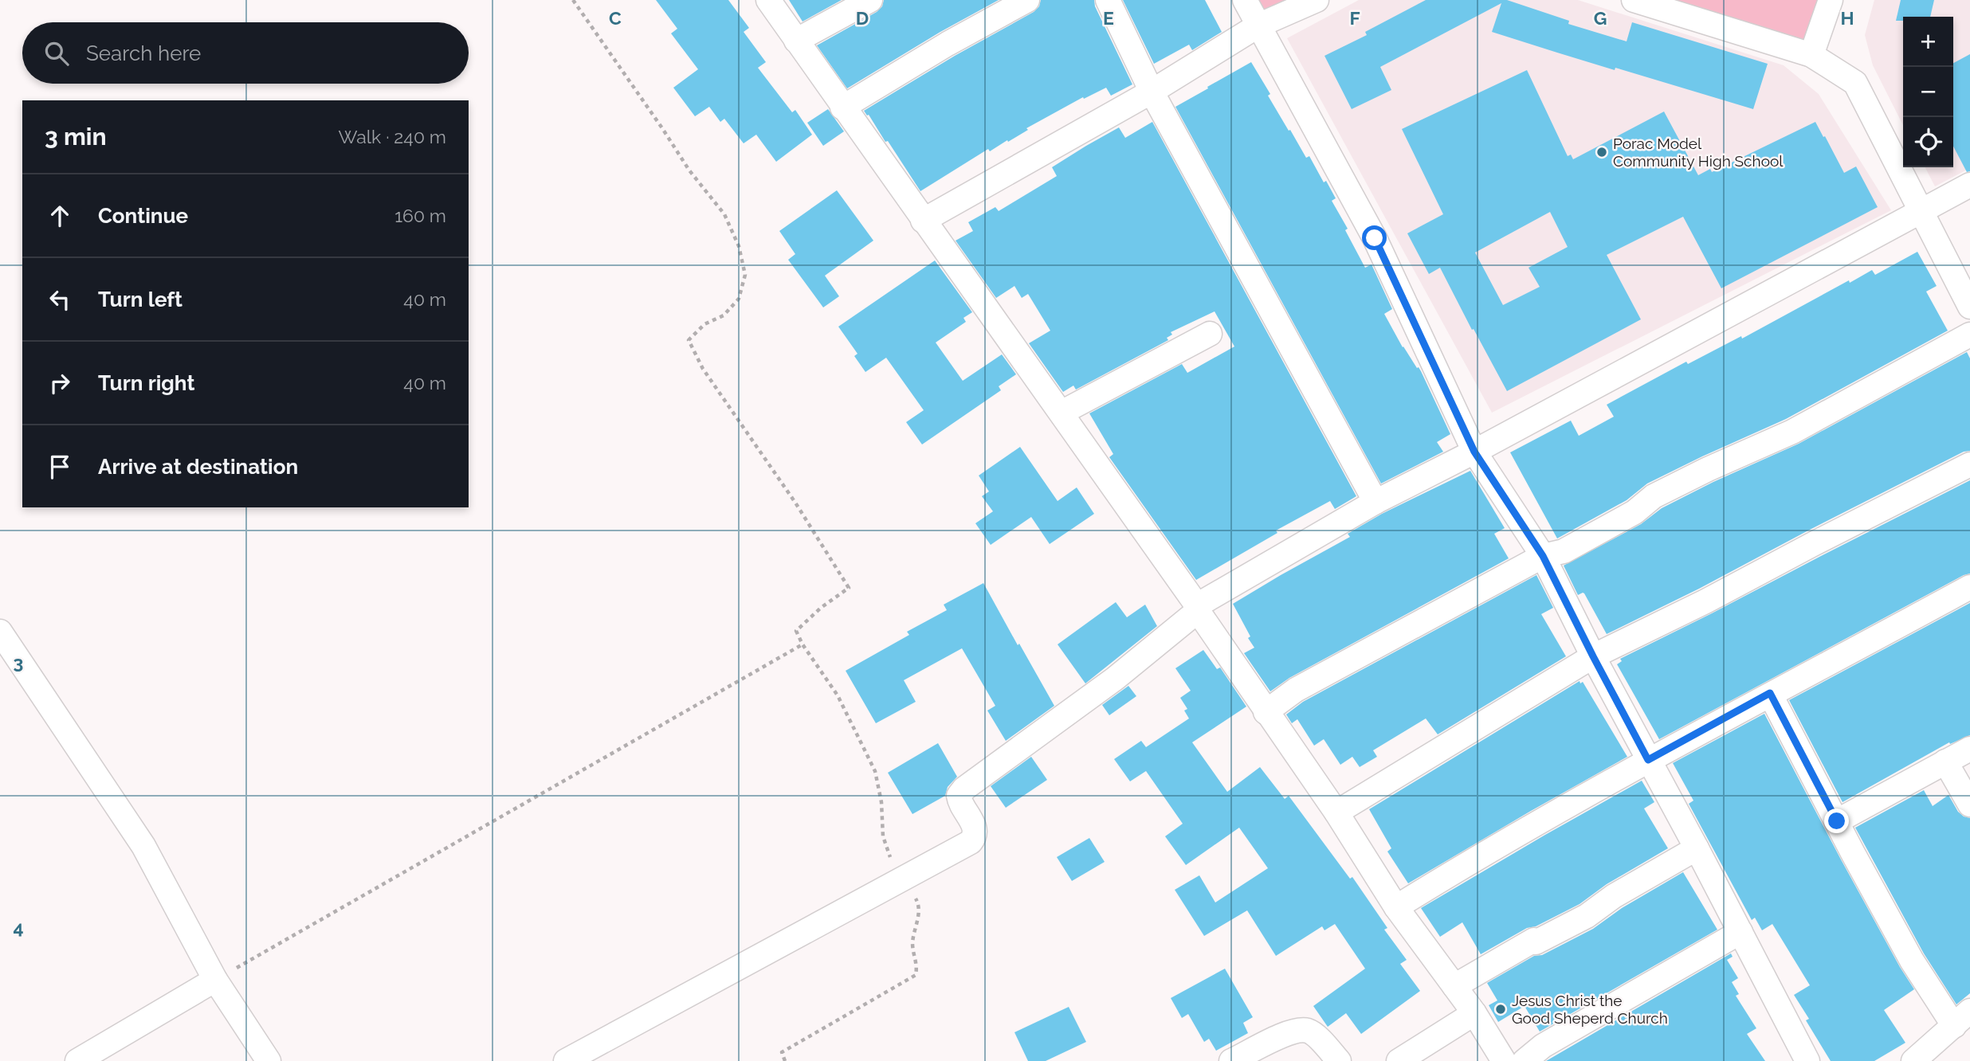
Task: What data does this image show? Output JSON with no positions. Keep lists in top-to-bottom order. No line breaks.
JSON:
{"places":["Porac Model Community High School","Jesus Christ the Good Sheperd Church"],"page":{"map_buttons":["+","−"],"search":"Search here","heading":["3 min","Walk · 240 m"],"list":[["Continue","160 m"],["Turn left","40 m"],["Turn right","40 m"],"Arrive at destination"]},"grid":{"columns":["C","D","E","F","G","H"],"rows":["3","4"]}}
